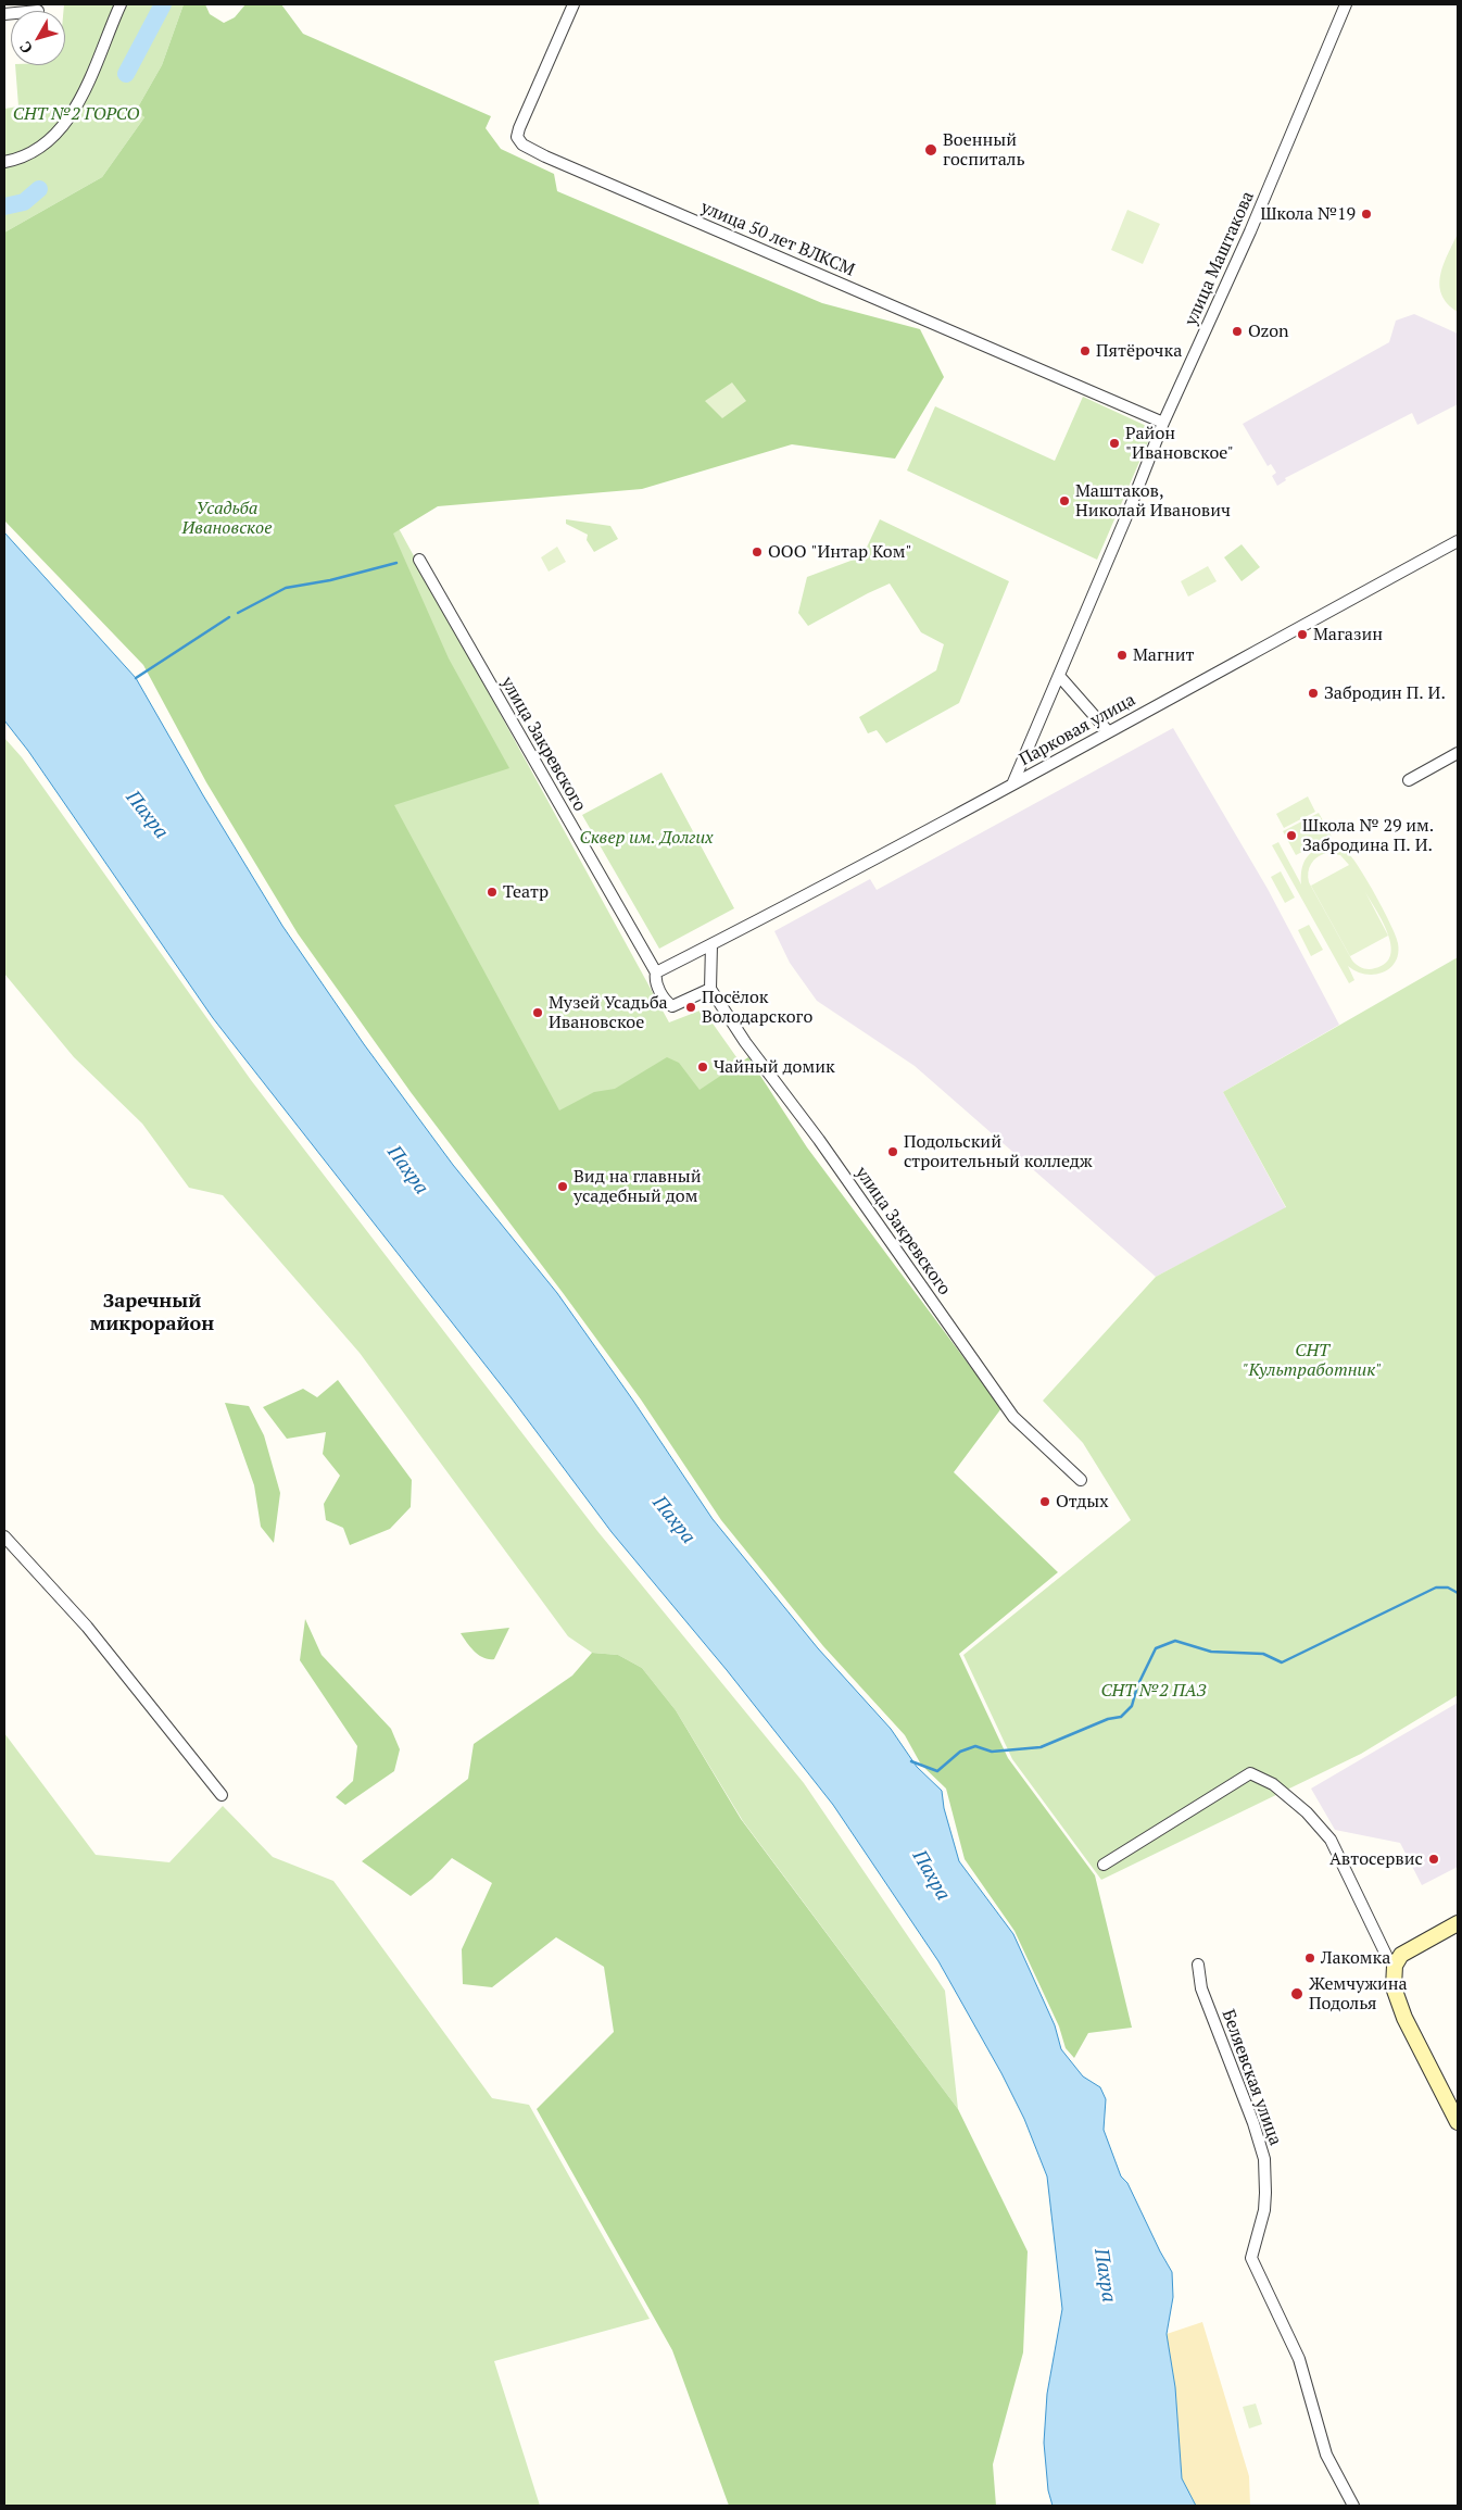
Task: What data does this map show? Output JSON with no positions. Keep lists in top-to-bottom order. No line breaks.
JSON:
{"streets":{"street":["улица 50 лет ВЛКСМ","улица Маштакова","Парковая улица","улица Закревского","Беляевская улица"]},"crossings":[["улица 50 лет ВЛКСМ","улица Маштакова"],["улица Маштакова","Парковая улица"],["Парковая улица","улица Закревского"]],"districts":["Заречный микрорайон"],"water":["Пахра"],"parks":["СНТ №2 ГОРСО","Усадьба Ивановское","Сквер им. Долгих","СНТ \"Культработник\"","СНТ №2 ПАЗ"],"places":["Военный госпиталь","Школа №19","Ozon","Пятёрочка","Район \"Ивановское\"","Маштаков, Николай Иванович","ООО \"Интар Ком\"","Магазин","Магнит","Забродин П. И.","Школа № 29 им. Забродина П. И.","Театр","Посёлок Володарского","Музей Усадьба Ивановское","Чайный домик","Подольский строительный колледж","Вид на главный усадебный дом","Отдых","Автосервис","Лакомка","Жемчужина Подолья"],"north":"bottom left"}
